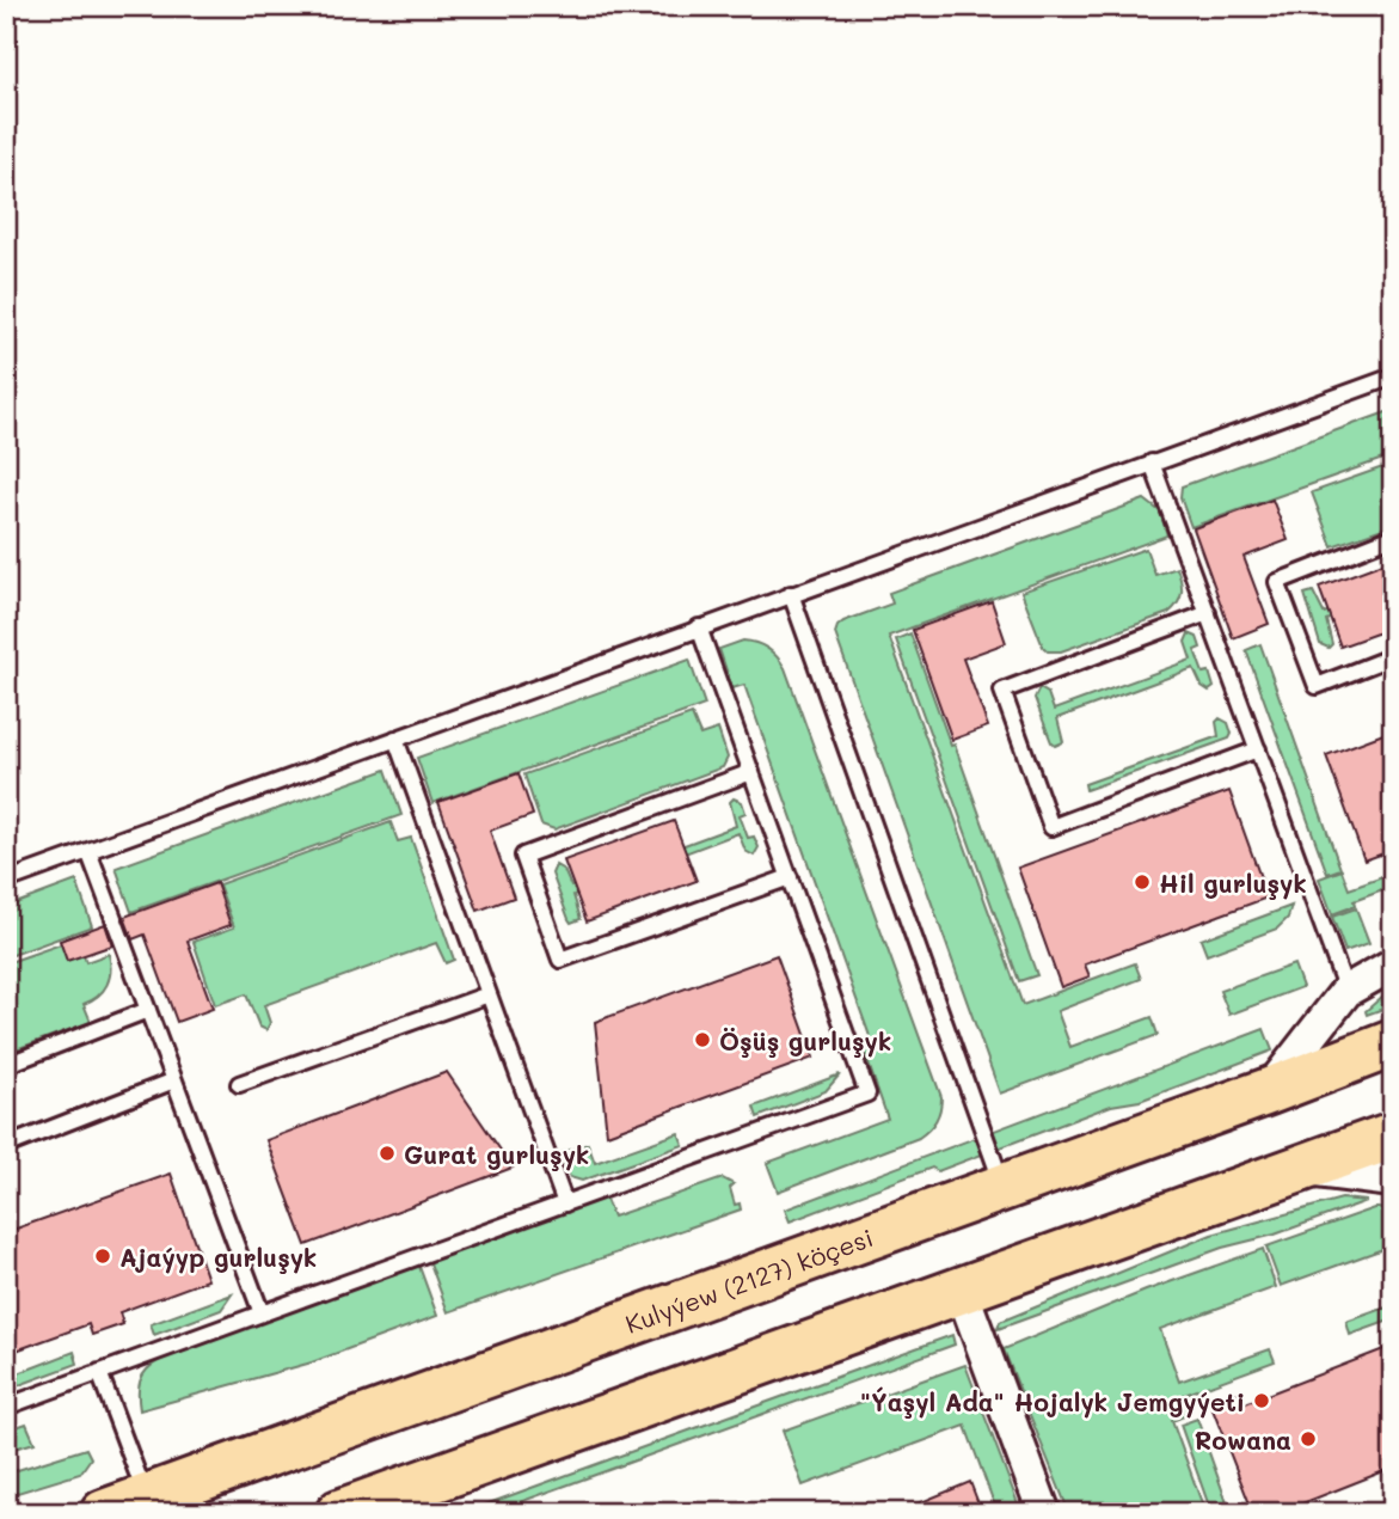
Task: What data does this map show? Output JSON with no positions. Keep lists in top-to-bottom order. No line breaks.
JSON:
{"streets":{"highway":["Kulyýew (2127) köçesi"]},"places":["Hil gurluşyk","Öşüş gurluşyk","Gurat gurluşyk","Ajaýyp gurluşyk","\"Ýaşyl Ada\" Hojalyk Jemgyýeti","Rowana"]}
